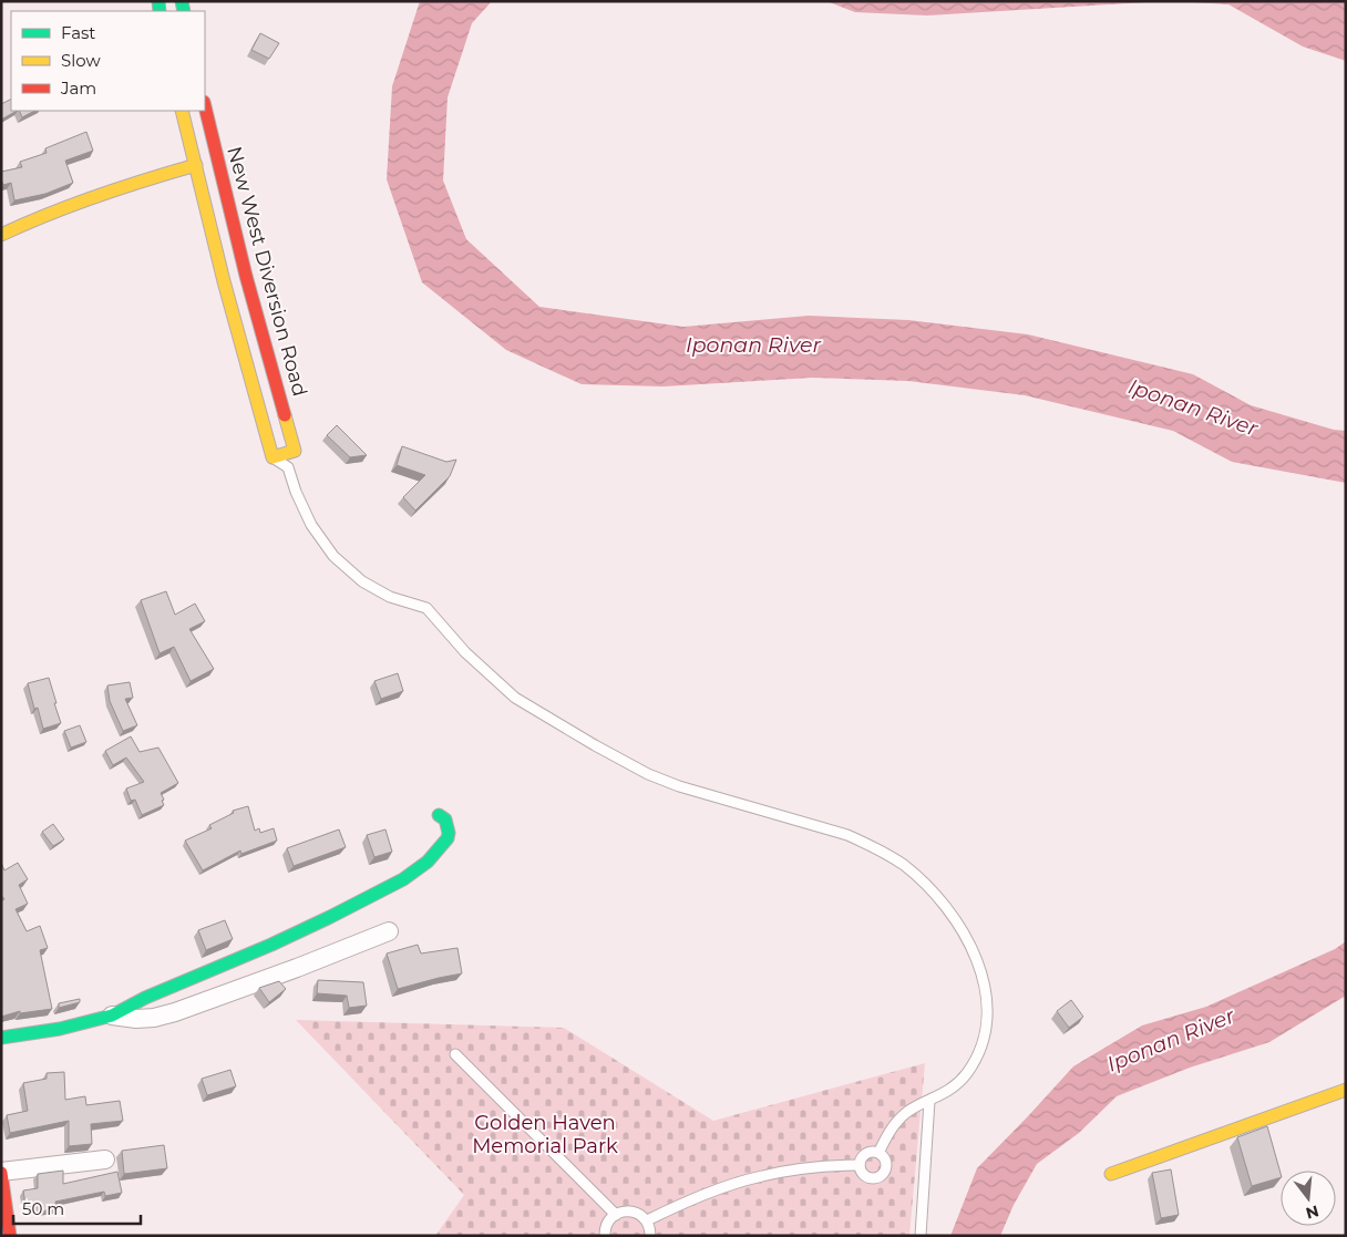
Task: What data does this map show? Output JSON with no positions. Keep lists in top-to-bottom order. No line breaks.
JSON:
{"streets":{"street":["New West Diversion Road"]},"water":["Iponan River"],"parks":["Golden Haven Memorial Park"],"legend":["Fast","Slow","Jam"],"scale_bar":"50 m","north":"bottom"}
